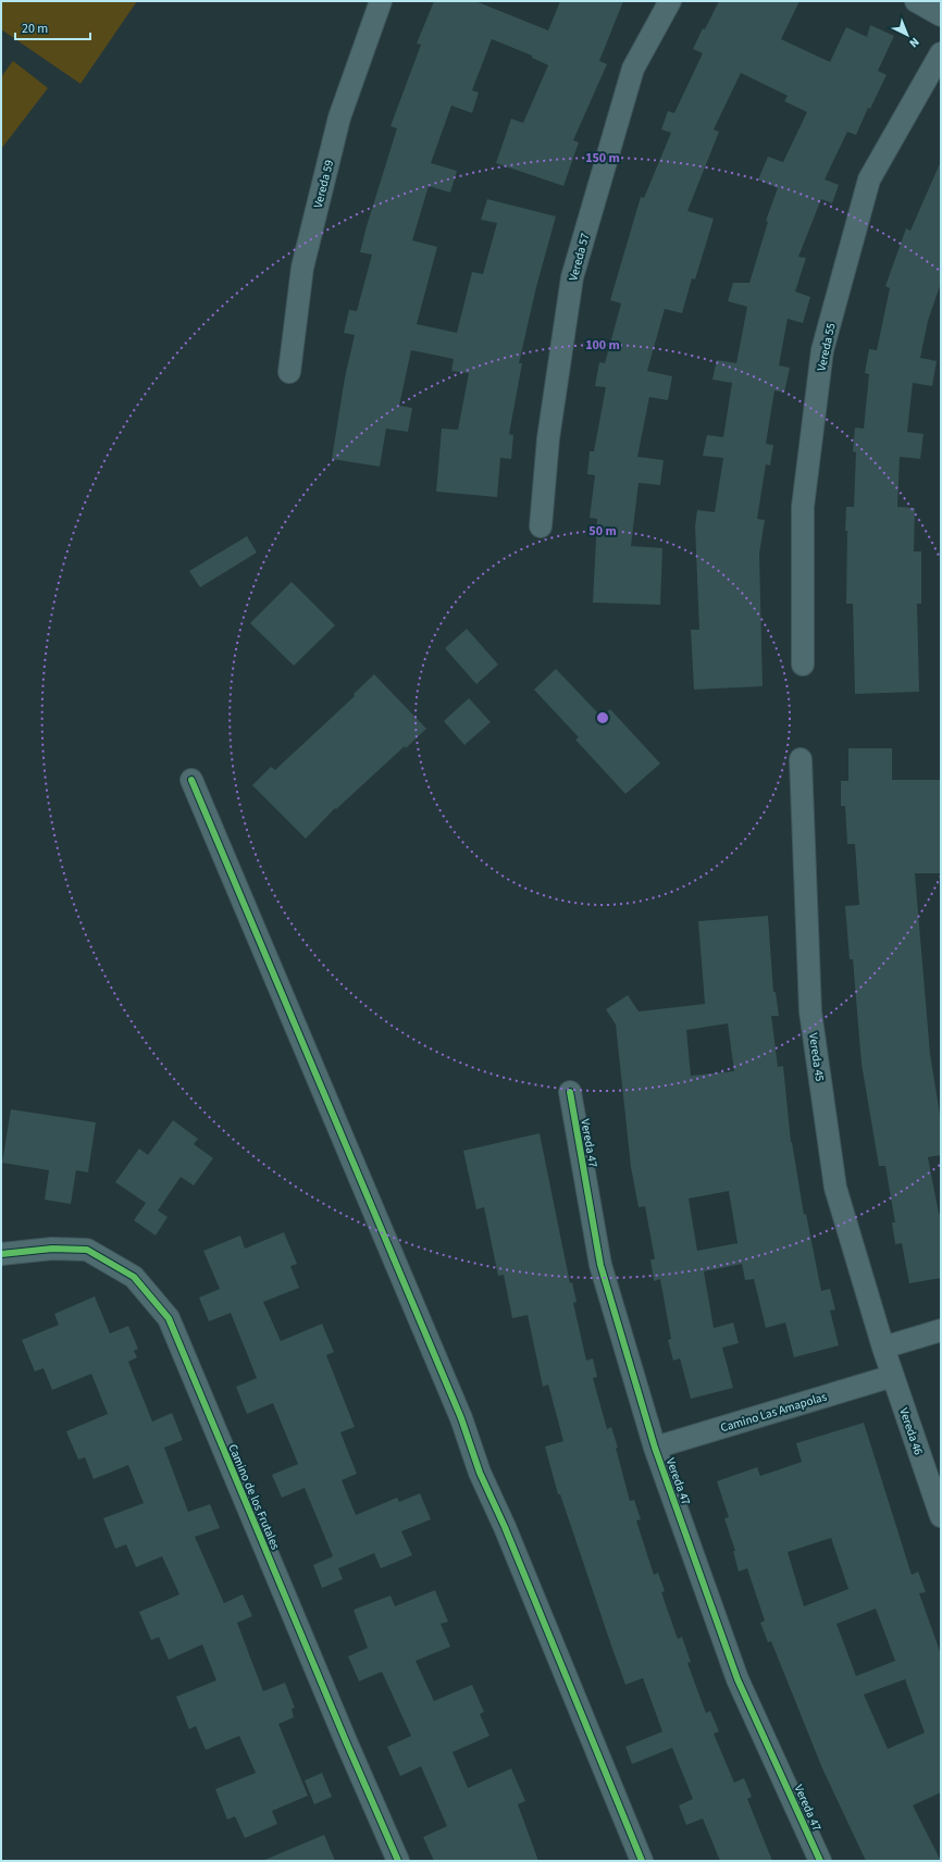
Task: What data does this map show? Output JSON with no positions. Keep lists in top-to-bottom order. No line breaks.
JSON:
{"streets":{"street":["Vereda 59","Vereda 57","Vereda 55","Vereda 45","Vereda 47","Camino Las Amapolas","Vereda 46","Camino de los Frutales"]},"crossings":[["Vereda 45","Vereda 46"],["Vereda 47","Camino Las Amapolas"],["Camino Las Amapolas","Vereda 46"]],"scale_bar":"20 m","north":"bottom right","rings":["150 m","100 m","50 m"]}
